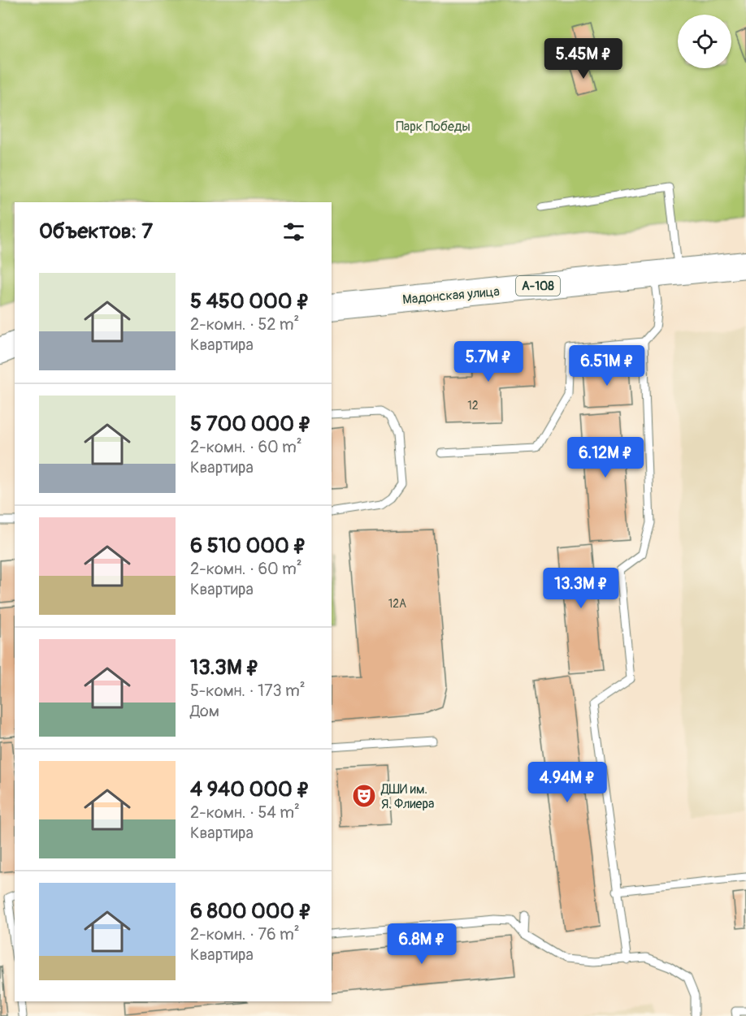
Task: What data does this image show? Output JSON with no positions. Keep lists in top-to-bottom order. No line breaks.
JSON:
{"streets":{"highway":["А-108","Мадонская улица"]},"parks":["Парк Победы"],"places":{"theatre":["ДШИ им. Я. Флиера"]},"house_numbers":["12","12А"],"page":{"price":["5.45M ₽","5.7M ₽","6.51M ₽","6.12M ₽","13.3M ₽","4.94M ₽","6.8M ₽"],"heading":"Объектов: 7","list":[{"name":"5 450 000 ₽","note":"2-комн. · 52 m² · Квартира"},{"name":"5 700 000 ₽","note":"2-комн. · 60 m² · Квартира"},{"name":"6 510 000 ₽","note":"2-комн. · 60 m² · Квартира"},{"name":"13.3M ₽","note":"5-комн. · 173 m² · Дом"},{"name":"4 940 000 ₽","note":"2-комн. · 54 m² · Квартира"},{"name":"6 800 000 ₽","note":"2-комн. · 76 m² · Квартира"}]}}
